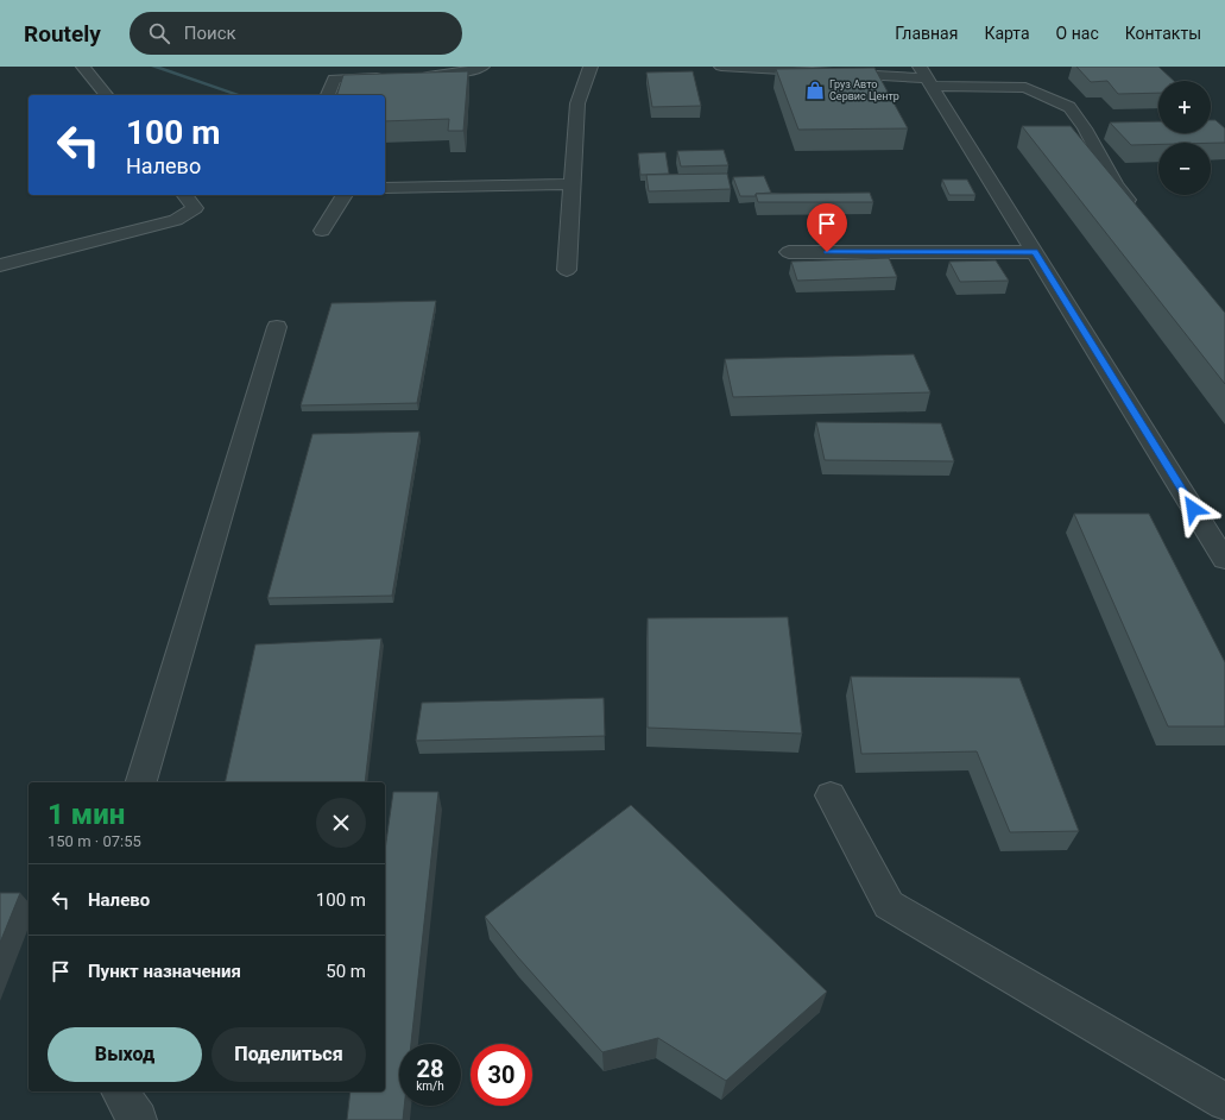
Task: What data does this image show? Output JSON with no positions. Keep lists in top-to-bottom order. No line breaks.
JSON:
{"places":{"shop":["Груз Авто Сервис Центр"]},"page":{"header":"Routely","search":"Поиск","nav":["Главная","Карта","О нас","Контакты"],"map_buttons":["+","−"],"turn":["100 m","Налево"],"heading":["1 мин","150 m · 07:55"],"list":[{"name":"Налево","value":"100 m"},{"name":"Пункт назначения","value":"50 m"}],"buttons":["Выход","Поделиться"],"speed":"28 km/h","limit":"30"}}
